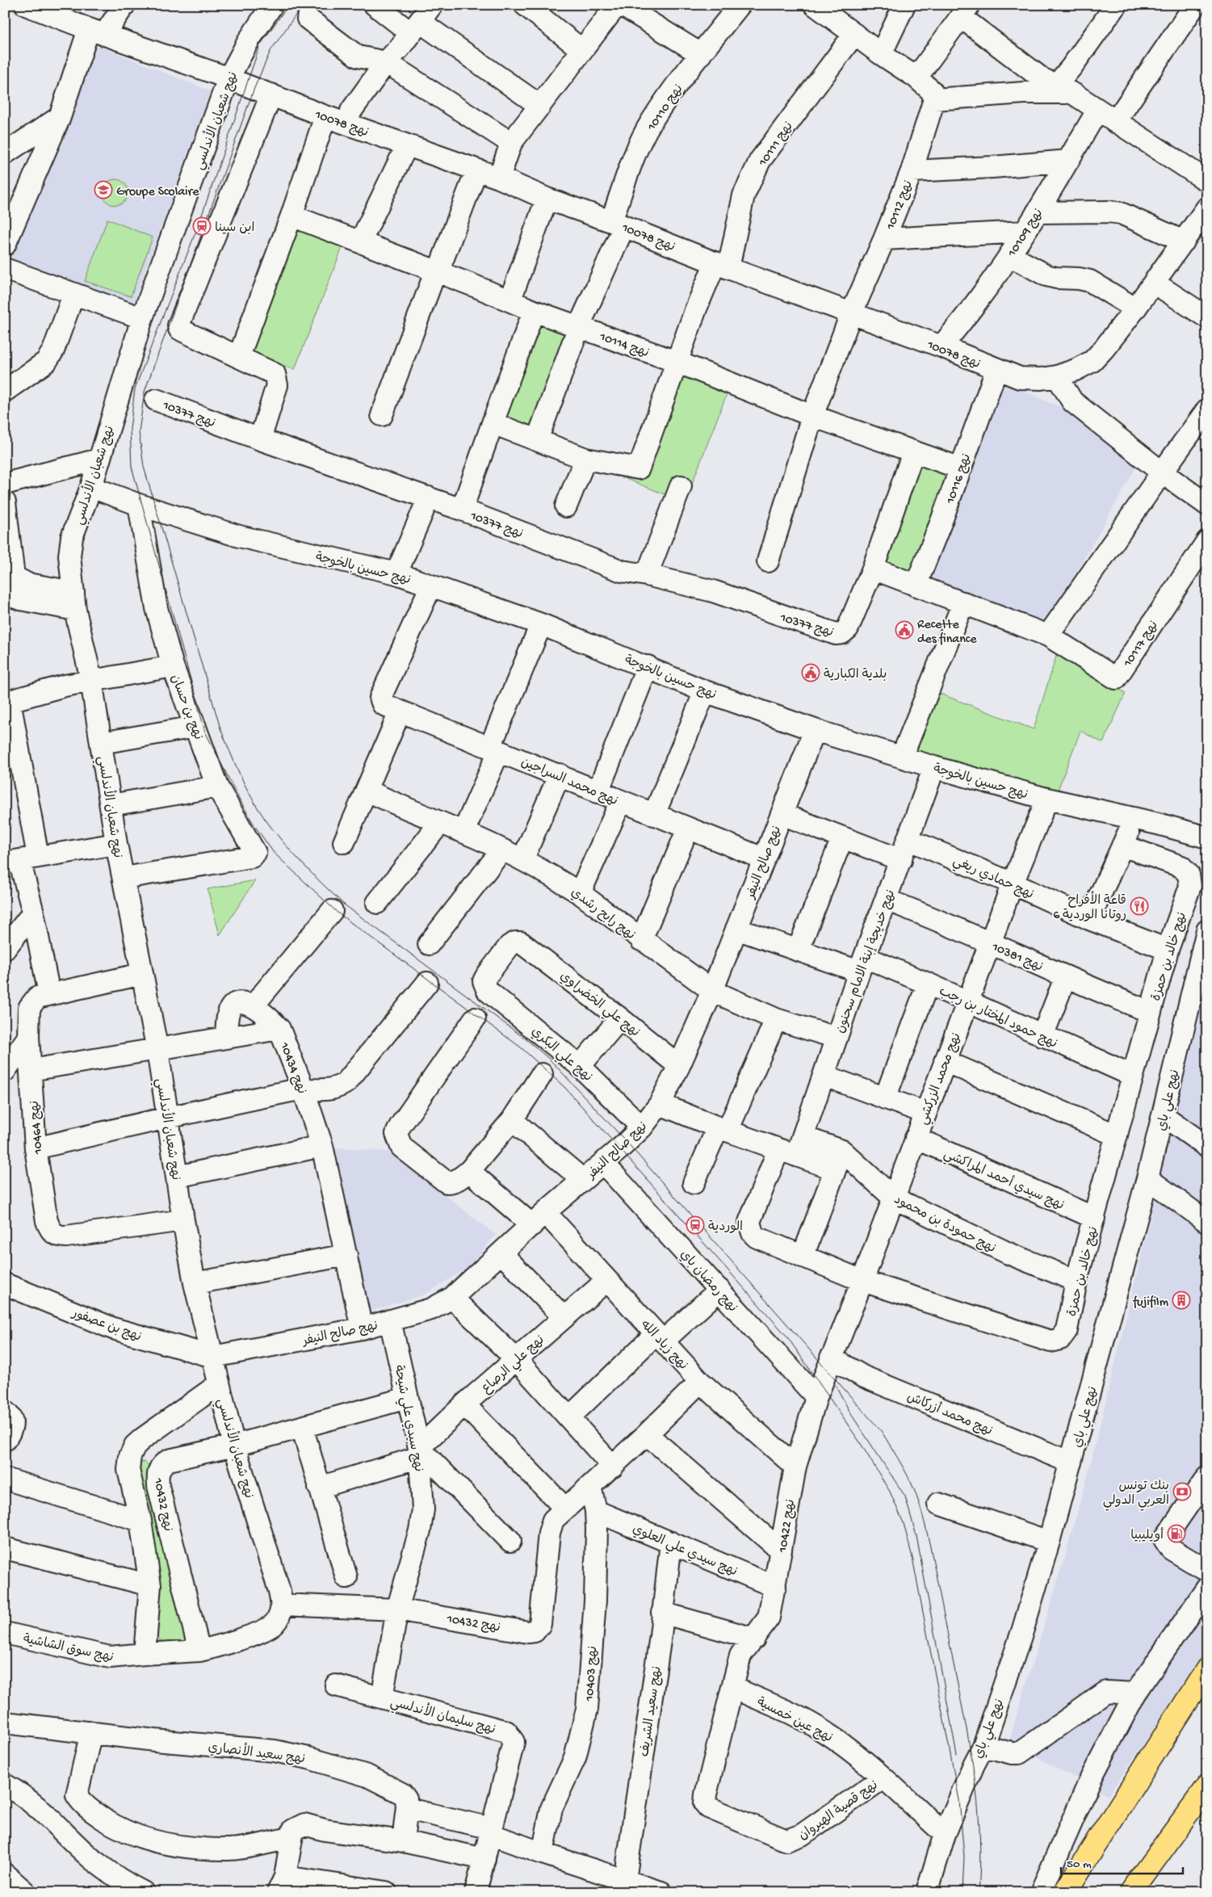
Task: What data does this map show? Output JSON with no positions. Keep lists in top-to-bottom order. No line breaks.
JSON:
{"streets":{"street":["نهج 10110","نهج شعبان الأندلسي","نهج 10078","نهج 10111","نهج 10112","نهج 10109","نهج 10114","نهج 10377","نهج 10116","نهج حسين بالخوجة","نهج 10117","نهج بن حسان","نهج محمد السراجين","نهج صالح النيفر","نهج حمادي ريغي","نهج رابح رشدي","نهج 10381","نهج خالد بن حمزة","نهج خديجة إبنة الامام سحنون","نهج علي الخضراوي","نهج حمود المختار بن رجب","نهج علي البكري","نهج 10434","نهج محمد الزركشي","نهج علي باي","نهج 10464","نهج سيدي أحمد المراكشي","نهج حمودة بن محمود","نهج رمضان باي","نهج بن عصفور","نهج زياد الله","نهج علي الرصاع","نهج محمد أزركاش","نهج سيدي علي شيحة","نهج 10432","نهج 10422","نهج سيدي علي العلوي","نهج سوق الشاشية","نهج 10403","نهج سعيد الشريف","نهج سليمان الأندلسي","نهج عين خمسية","نهج سعيد الأنصاري","نهج قصية الهيروان"]},"crossings":[["نهج 10110","نهج 10078"],["نهج 10110","نهج 10114"],["نهج شعبان الأندلسي","نهج 10078"],["نهج شعبان الأندلسي","نهج حسين بالخوجة"],["نهج شعبان الأندلسي","نهج بن حسان"],["نهج شعبان الأندلسي","نهج صالح النيفر"],["نهج شعبان الأندلسي","نهج 10434"],["نهج شعبان الأندلسي","نهج 10464"],["نهج شعبان الأندلسي","نهج بن عصفور"],["نهج شعبان الأندلسي","نهج 10432"],["نهج 10078","نهج 10111"],["نهج 10078","نهج 10112"],["نهج 10078","نهج 10109"],["نهج 10078","نهج 10116"],["نهج 10111","نهج 10114"],["نهج 10112","نهج 10114"],["نهج 10114","نهج 10116"],["نهج 10377","نهج 10117"],["نهج 10116","نهج 10117"],["نهج حسين بالخوجة","نهج محمد السراجين"],["نهج حسين بالخوجة","نهج صالح النيفر"],["نهج حسين بالخوجة","نهج خديجة إبنة الامام سحنون"],["نهج حسين بالخوجة","نهج محمد الزركشي"],["نهج محمد السراجين","نهج صالح النيفر"],["نهج صالح النيفر","نهج رابح رشدي"],["نهج صالح النيفر","نهج علي الخضراوي"],["نهج صالح النيفر","نهج حمود المختار بن رجب"],["نهج صالح النيفر","نهج علي البكري"],["نهج صالح النيفر","نهج 10434"],["نهج صالح النيفر","نهج حمودة بن محمود"],["نهج صالح النيفر","نهج رمضان باي"],["نهج صالح النيفر","نهج بن عصفور"],["نهج صالح النيفر","نهج زياد الله"],["نهج صالح النيفر","نهج سيدي علي شيحة"],["نهج حمادي ريغي","نهج خالد بن حمزة"],["نهج حمادي ريغي","نهج خديجة إبنة الامام سحنون"],["نهج حمادي ريغي","نهج محمد الزركشي"],["نهج رابح رشدي","نهج خديجة إبنة الامام سحنون"],["نهج 10381","نهج خالد بن حمزة"],["نهج 10381","نهج خديجة إبنة الامام سحنون"],["نهج 10381","نهج محمد الزركشي"],["نهج خالد بن حمزة","نهج خديجة إبنة الامام سحنون"],["نهج خالد بن حمزة","نهج حمود المختار بن رجب"],["نهج خالد بن حمزة","نهج محمد الزركشي"],["نهج خالد بن حمزة","نهج سيدي أحمد المراكشي"],["نهج خالد بن حمزة","نهج حمودة بن محمود"],["نهج خديجة إبنة الامام سحنون","نهج حمود المختار بن رجب"],["نهج خديجة إبنة الامام سحنون","نهج حمودة بن محمود"],["نهج علي الخضراوي","نهج علي البكري"],["نهج حمود المختار بن رجب","نهج محمد الزركشي"],["نهج 10434","نهج 10464"],["نهج محمد الزركشي","نهج سيدي أحمد المراكشي"],["نهج محمد الزركشي","نهج حمودة بن محمود"],["نهج محمد الزركشي","نهج محمد أزركاش"],["نهج محمد الزركشي","نهج 10422"],["نهج علي باي","نهج محمد أزركاش"],["نهج علي باي","نهج عين خمسية"],["نهج رمضان باي","نهج 10422"],["نهج زياد الله","نهج علي الرصاع"],["نهج زياد الله","نهج 10422"],["نهج علي الرصاع","نهج سيدي علي شيحة"],["نهج محمد أزركاش","نهج 10422"],["نهج سيدي علي شيحة","نهج 10432"],["نهج سيدي علي شيحة","نهج سليمان الأندلسي"],["نهج 10432","نهج سوق الشاشية"],["نهج 10422","نهج سيدي علي العلوي"],["نهج 10422","نهج عين خمسية"],["نهج 10422","نهج قصية الهيروان"],["نهج سيدي علي العلوي","نهج 10403"],["نهج سيدي علي العلوي","نهج سعيد الشريف"],["نهج عين خمسية","نهج قصية الهيروان"]],"places":{"school or university":["Groupe Scolaire"],"station":["ابن سينا","الوردية"],"public building":["Recette des finance","بلدية الكبارية"],"restaurant":["قاعة الأفراح روتانا الوردية 6"],"building":["fujifilm"],"bank":["بنك تونس العربي الدولي"],"fuel station":["أويليبيا"]},"scale_bar":"50 m"}
